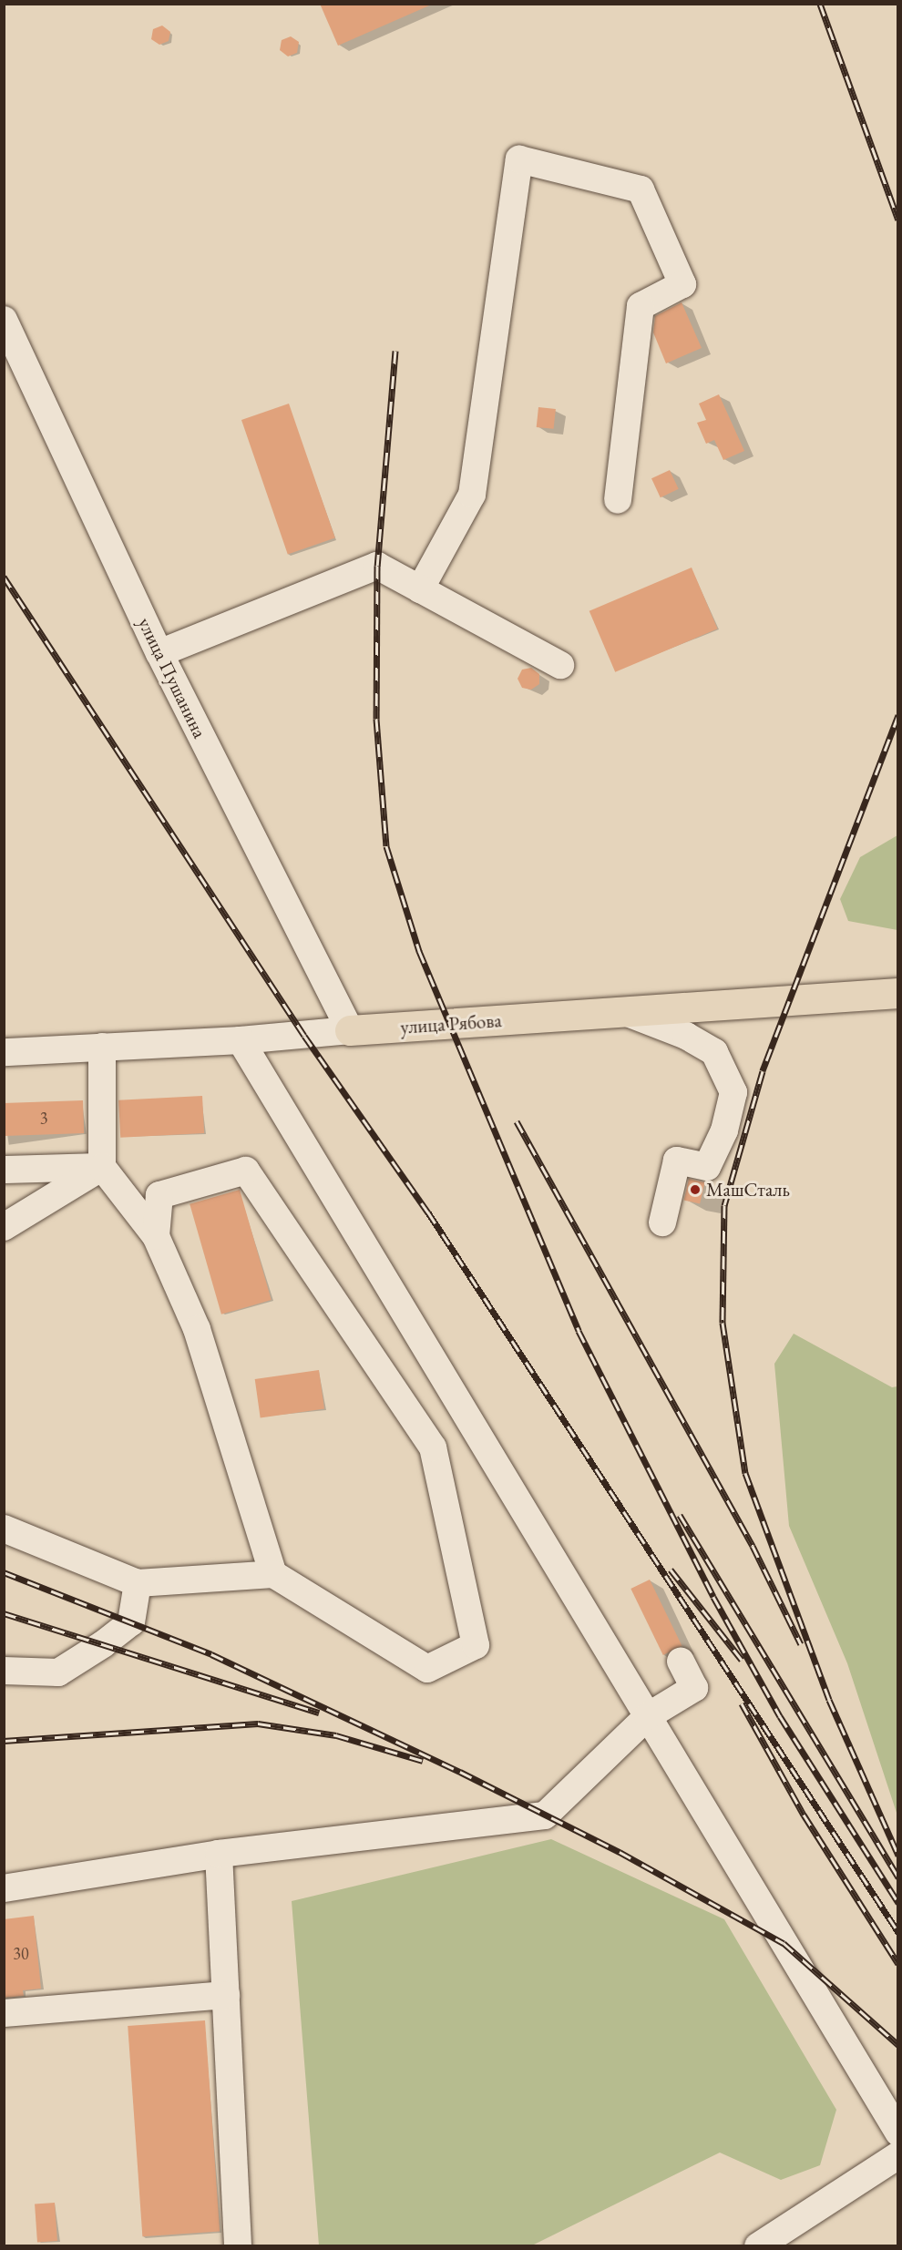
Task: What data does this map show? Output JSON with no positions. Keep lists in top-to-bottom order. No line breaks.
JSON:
{"streets":{"main road":["улица Рябова"],"street":["улица Пушанина"]},"crossings":[["улица Пушанина","улица Рябова"]],"places":["МашСталь"],"house_numbers":["3","30"]}
